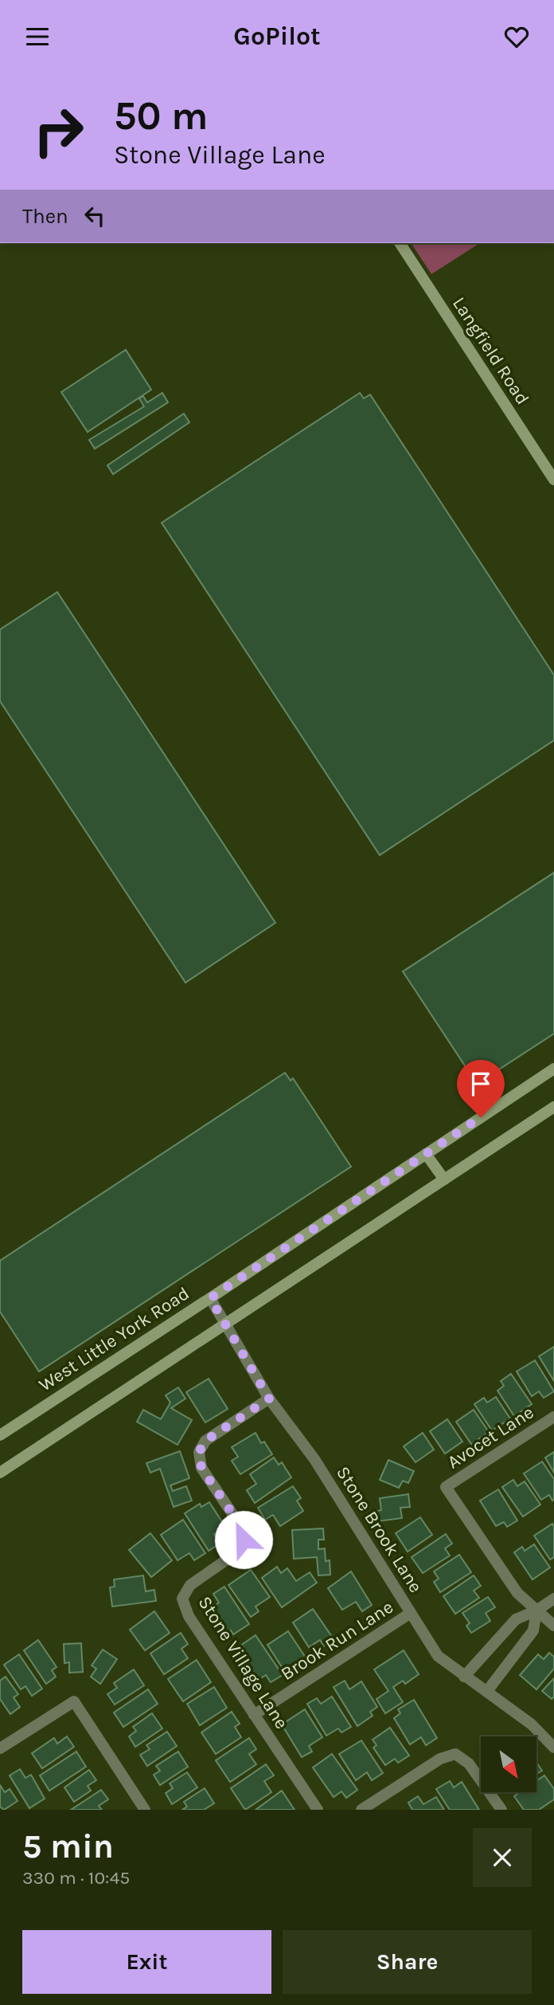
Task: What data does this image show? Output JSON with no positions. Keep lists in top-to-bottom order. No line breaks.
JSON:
{"streets":{"main road":["Langfield Road","West Little York Road"],"street":["Avocet Lane","Stone Brook Lane","Brook Run Lane","Stone Village Lane"]},"crossings":[["West Little York Road","Stone Brook Lane"],["Stone Brook Lane","Brook Run Lane"],["Stone Brook Lane","Stone Village Lane"],["Brook Run Lane","Stone Village Lane"]],"north":"bottom right","page":{"header":"GoPilot","turn":["50 m","Stone Village Lane"],"then":"Then","heading":["5 min","330 m · 10:45"],"buttons":["Exit","Share"]}}
